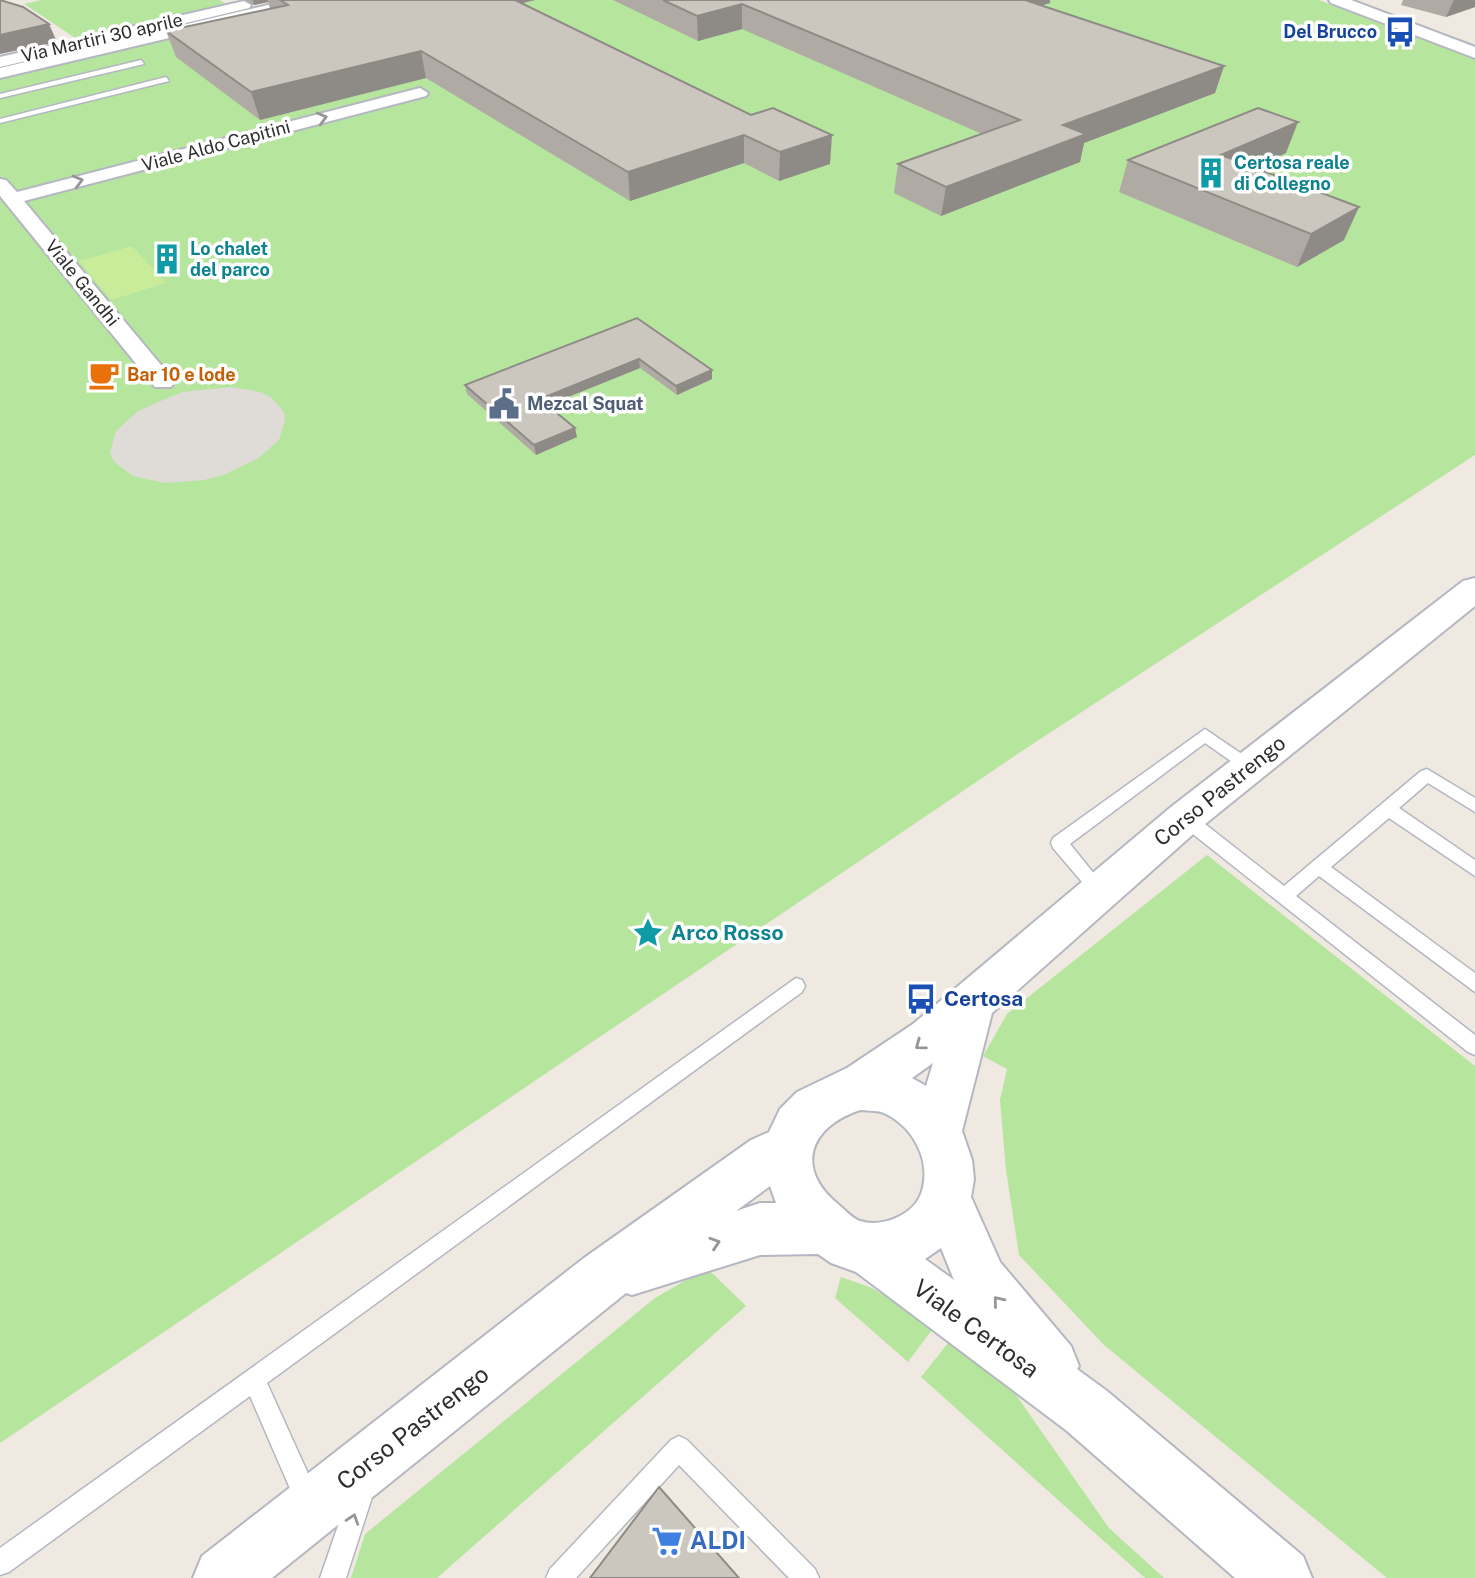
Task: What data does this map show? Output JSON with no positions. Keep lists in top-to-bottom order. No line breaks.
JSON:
{"streets":{"street":["Via Martiri 30 aprile","Viale Aldo Capitini","Viale Gandhi","Corso Pastrengo","Viale Certosa"]},"crossings":[["Viale Aldo Capitini","Viale Gandhi"],["Corso Pastrengo","Viale Certosa"]],"one_way":["Viale Aldo Capitini"],"places":{"bus stop":["Del Brucco","Certosa"],"building":["Certosa reale di Collegno","Lo chalet del parco"],"cafe":["Bar 10 e lode"],"public building":["Mezcal Squat"],"place":["Arco Rosso"],"supermarket":["ALDI"]}}
